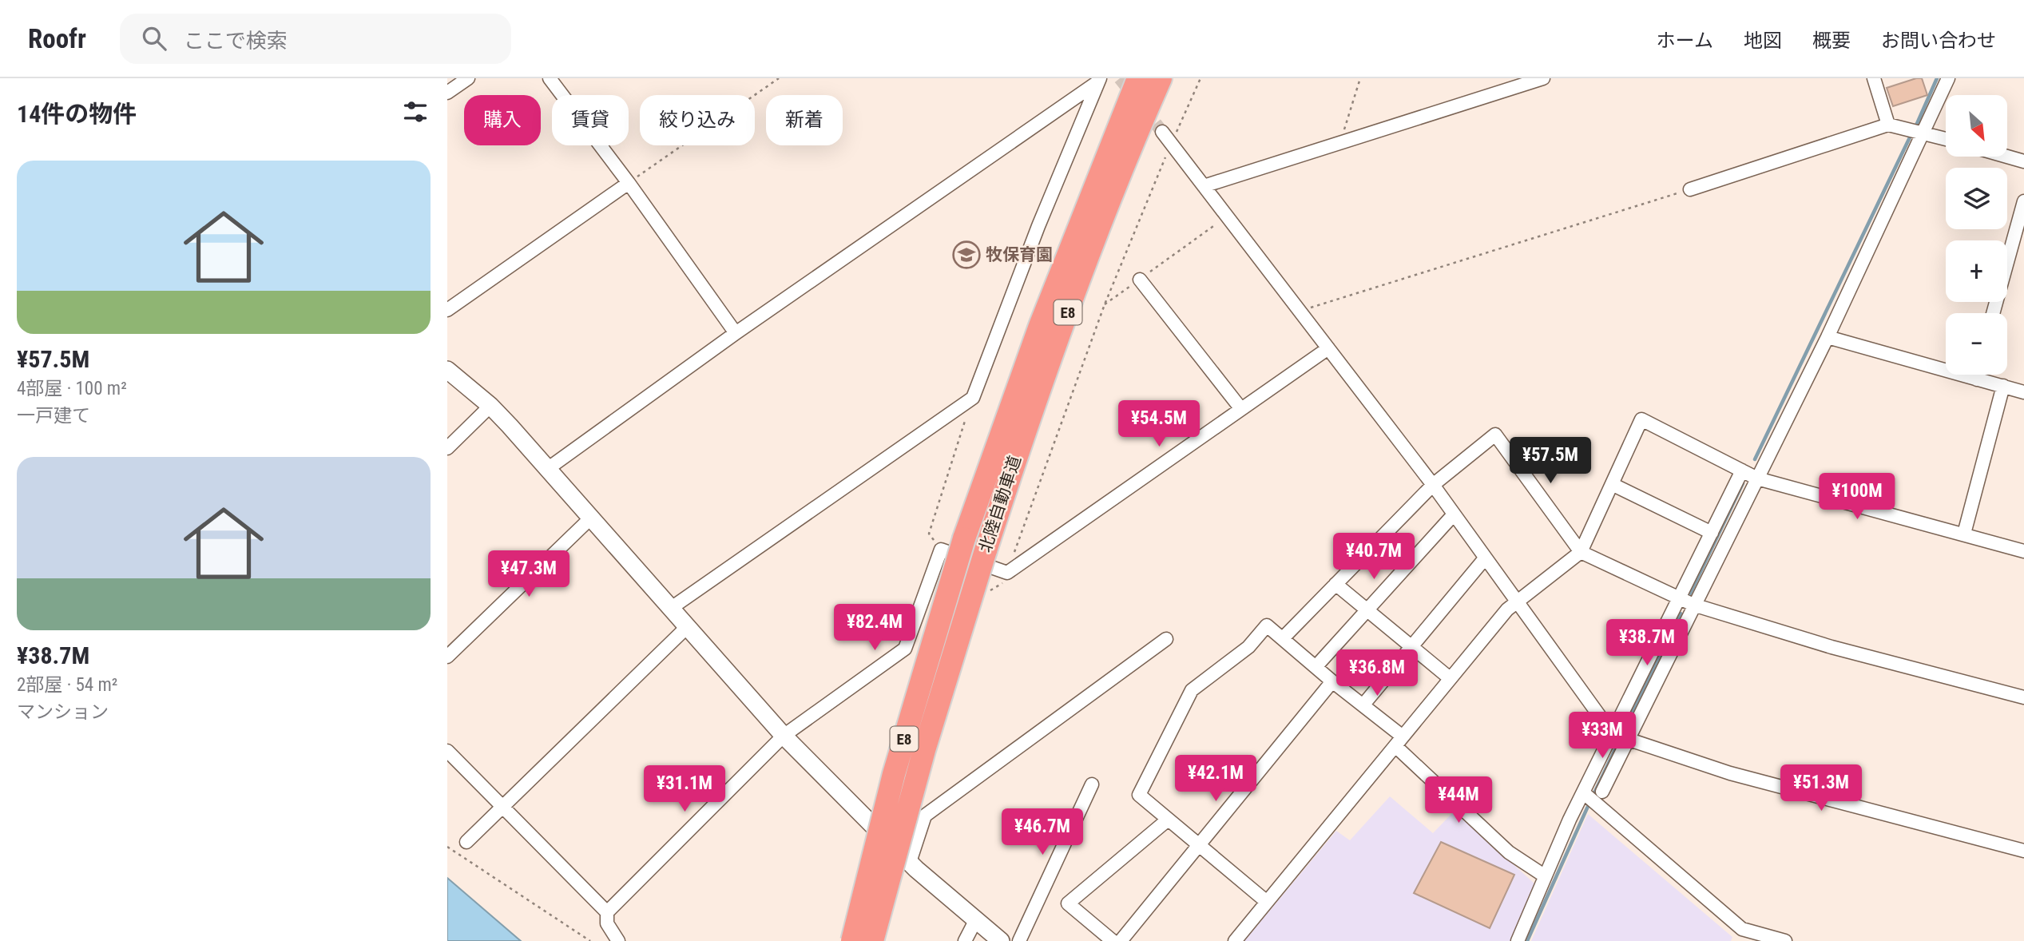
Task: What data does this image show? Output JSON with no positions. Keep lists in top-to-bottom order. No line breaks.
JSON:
{"streets":{"highway":["E8","北陸自動車道"]},"places":{"school or university":["牧保育園"]},"north":"bottom right","page":{"header":"Roofr","search":"ここで検索","nav":["ホーム","地図","概要","お問い合わせ"],"heading":"14件の物件","map_buttons":["+","−"],"chip":["購入","賃貸","絞り込み","新着"],"list":[{"name":"¥57.5M","note":"4部屋 · 100 m² · 一戸建て"},{"name":"¥38.7M","note":"2部屋 · 54 m² · マンション"}],"price":["¥54.5M","¥57.5M","¥100M","¥40.7M","¥47.3M","¥82.4M","¥38.7M","¥36.8M","¥33M","¥42.1M","¥51.3M","¥31.1M","¥44M","¥46.7M"]}}
